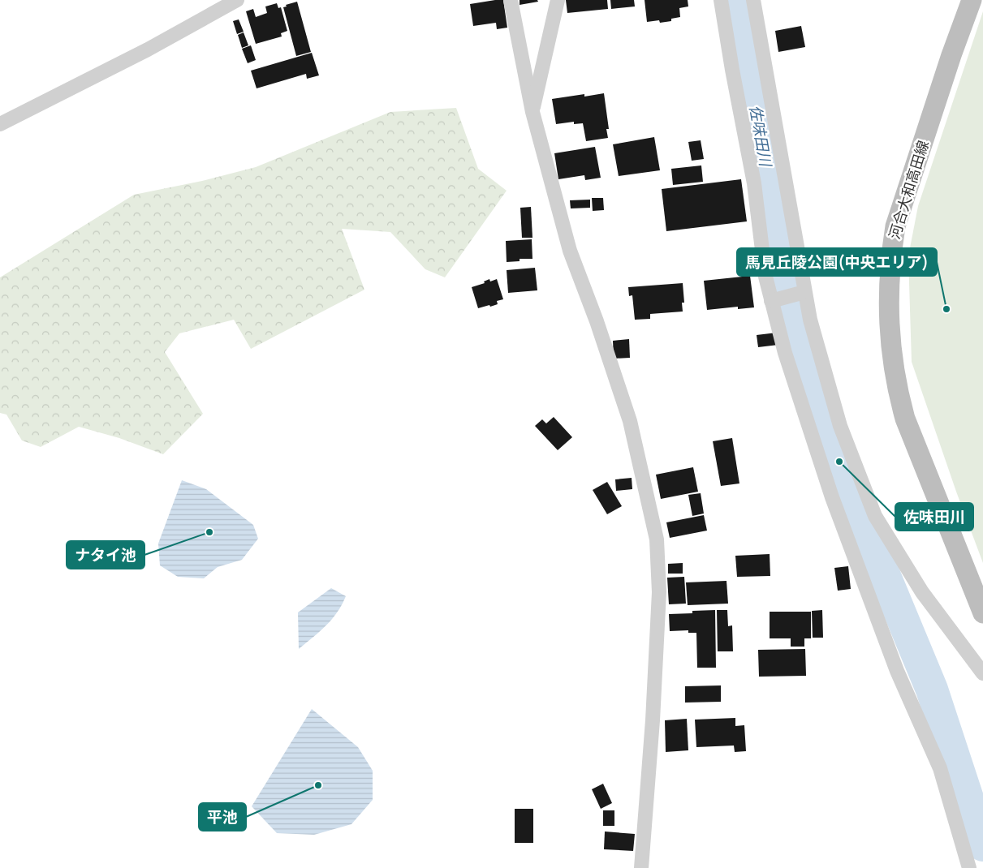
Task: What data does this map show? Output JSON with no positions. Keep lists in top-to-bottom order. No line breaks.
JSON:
{"streets":{"main road":["河合大和高田線"]},"water":["佐味田川"],"places":["馬見丘陵公園(中央エリア)","佐味田川","ナタイ池","平池"]}
